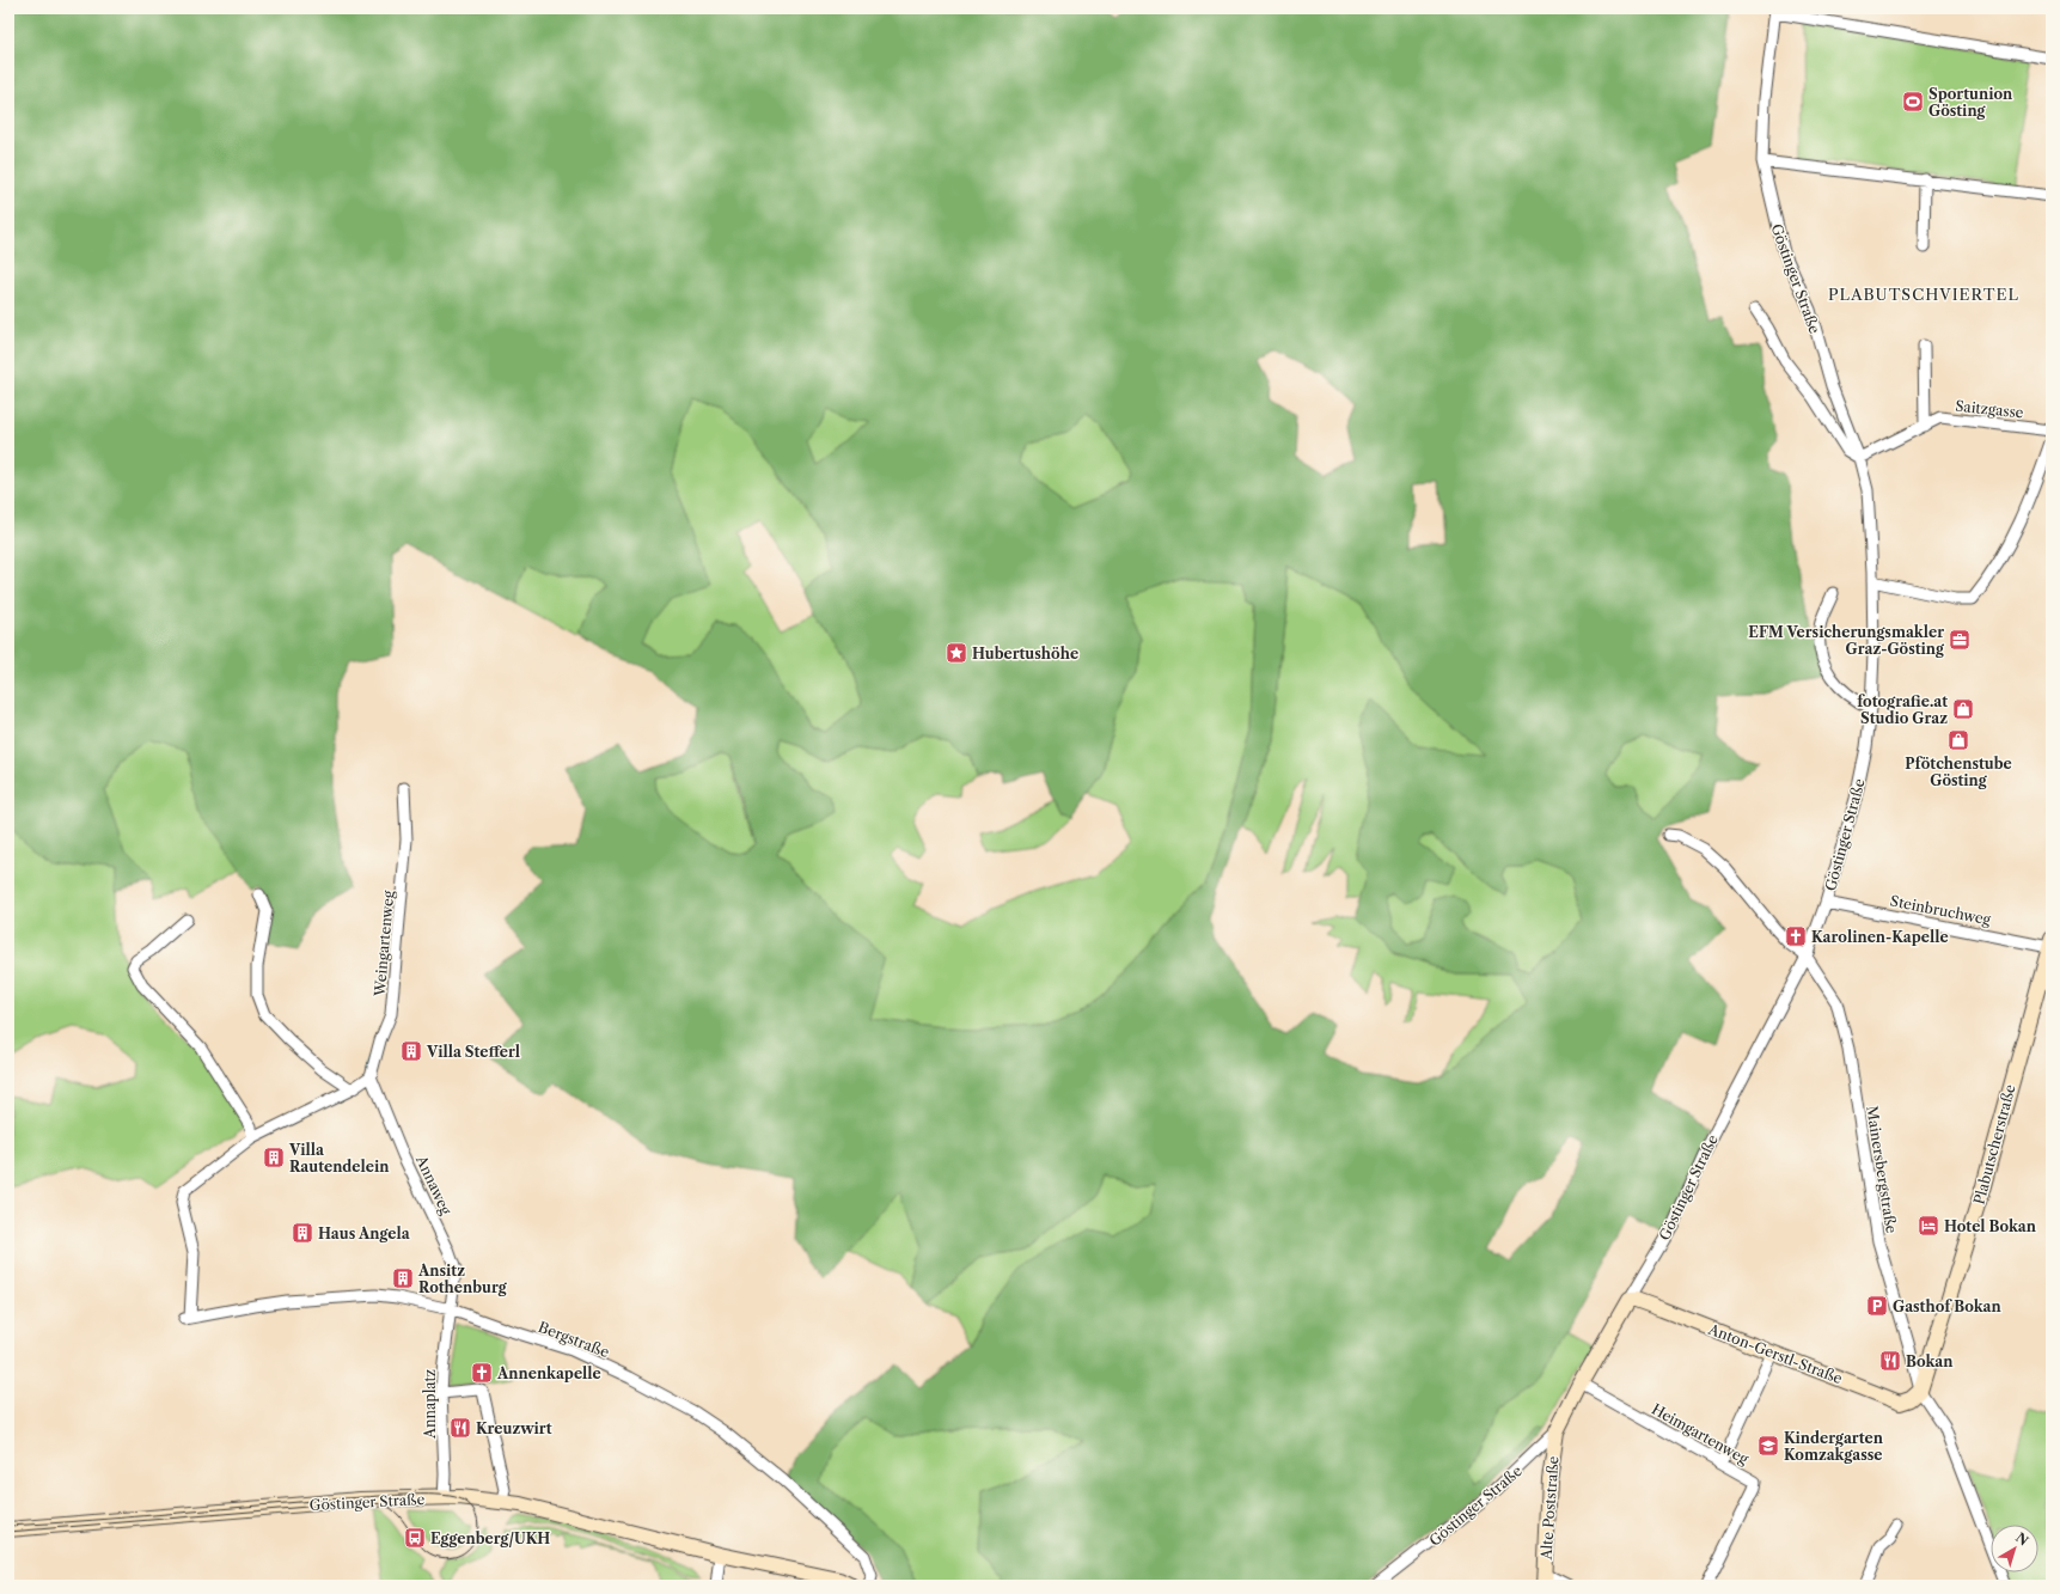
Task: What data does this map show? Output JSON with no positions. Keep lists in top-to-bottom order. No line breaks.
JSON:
{"streets":{"street":["Göstinger Straße","Saitzgasse","Steinbruchweg","Weingartenweg","Plabutscherstraße","Mainersbergstraße","Annaweg","Bergstraße","Anton-Gerstl-Straße","Annaplatz","Heimgartenweg","Alte Poststraße"]},"crossings":[["Göstinger Straße","Saitzgasse"],["Göstinger Straße","Steinbruchweg"],["Göstinger Straße","Mainersbergstraße"],["Göstinger Straße","Anton-Gerstl-Straße"],["Göstinger Straße","Annaplatz"],["Göstinger Straße","Heimgartenweg"],["Göstinger Straße","Alte Poststraße"],["Steinbruchweg","Plabutscherstraße"],["Weingartenweg","Annaweg"],["Plabutscherstraße","Mainersbergstraße"],["Plabutscherstraße","Anton-Gerstl-Straße"],["Mainersbergstraße","Anton-Gerstl-Straße"],["Annaweg","Bergstraße"],["Annaweg","Annaplatz"],["Bergstraße","Annaplatz"]],"districts":["PLABUTSCHVIERTEL"],"places":{"sports":["Sportunion Gösting"],"office":["EFM Versicherungsmakler Graz-Gösting"],"place":["Hubertushöhe"],"shop":["fotografie.at Studio Graz","Pfötchenstube Gösting"],"church":["Karolinen-Kapelle","Annenkapelle"],"building":["Villa Stefferl","Villa Rautendelein","Haus Angela","Ansitz Rothenburg"],"hotel":["Hotel Bokan"],"parking":["Gasthof Bokan"],"restaurant":["Bokan","Kreuzwirt"],"school or university":["Kindergarten Komzakgasse"],"bus stop":["Eggenberg/UKH"]},"north":"top right"}
